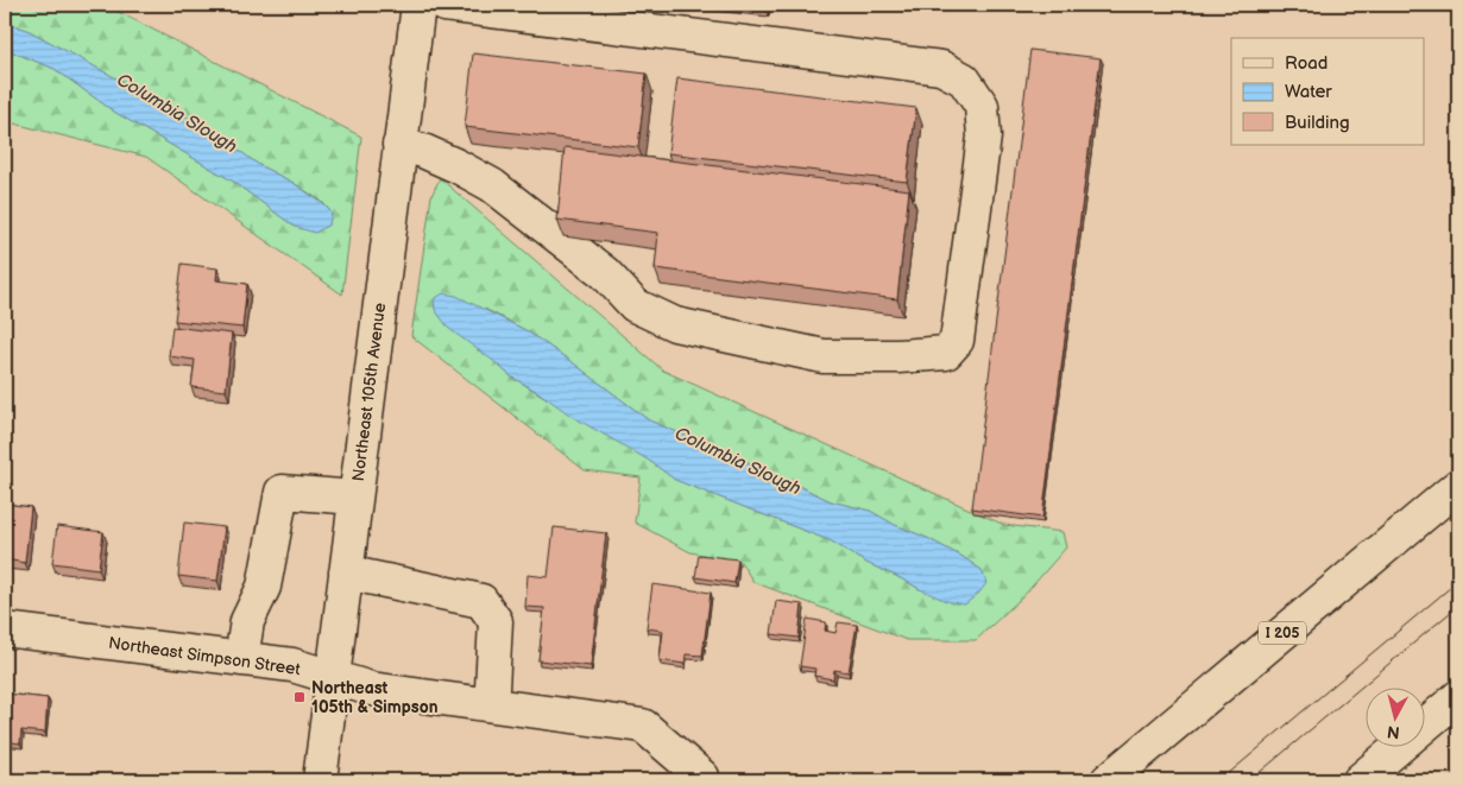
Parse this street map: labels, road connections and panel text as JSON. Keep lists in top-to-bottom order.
{
  "streets": {
    "main road": ["Northeast 105th Avenue", "I 205", "Northeast Simpson Street"]
  },
  "crossings": [
    ["Northeast 105th Avenue", "Northeast Simpson Street"]
  ],
  "water": ["Columbia Slough"],
  "places": {
    "transit": ["Northeast 105th & Simpson"]
  },
  "legend": ["Road", "Water", "Building"],
  "north": "bottom"
}
